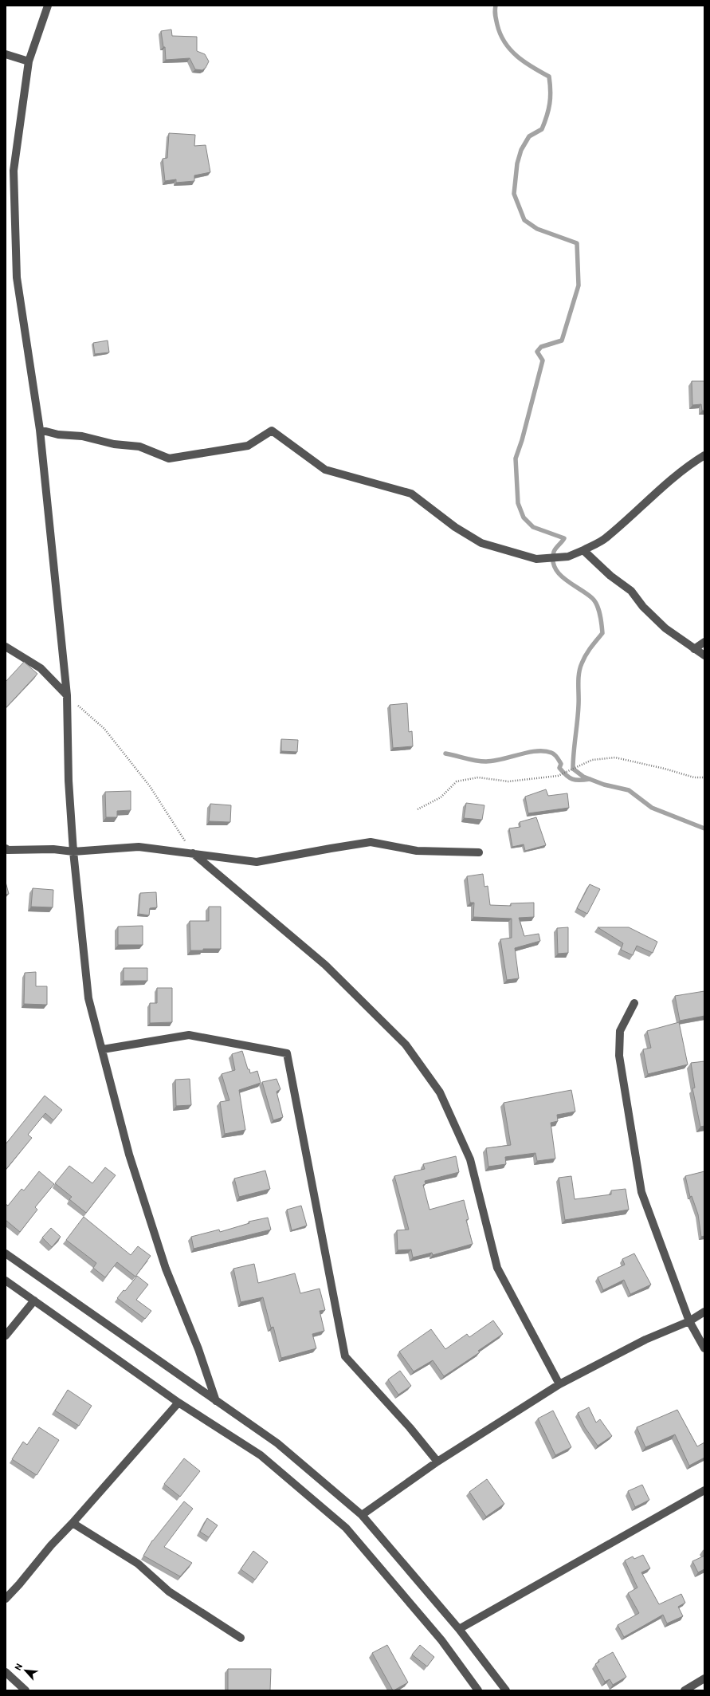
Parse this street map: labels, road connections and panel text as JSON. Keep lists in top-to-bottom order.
{
  "north": "top left"
}
